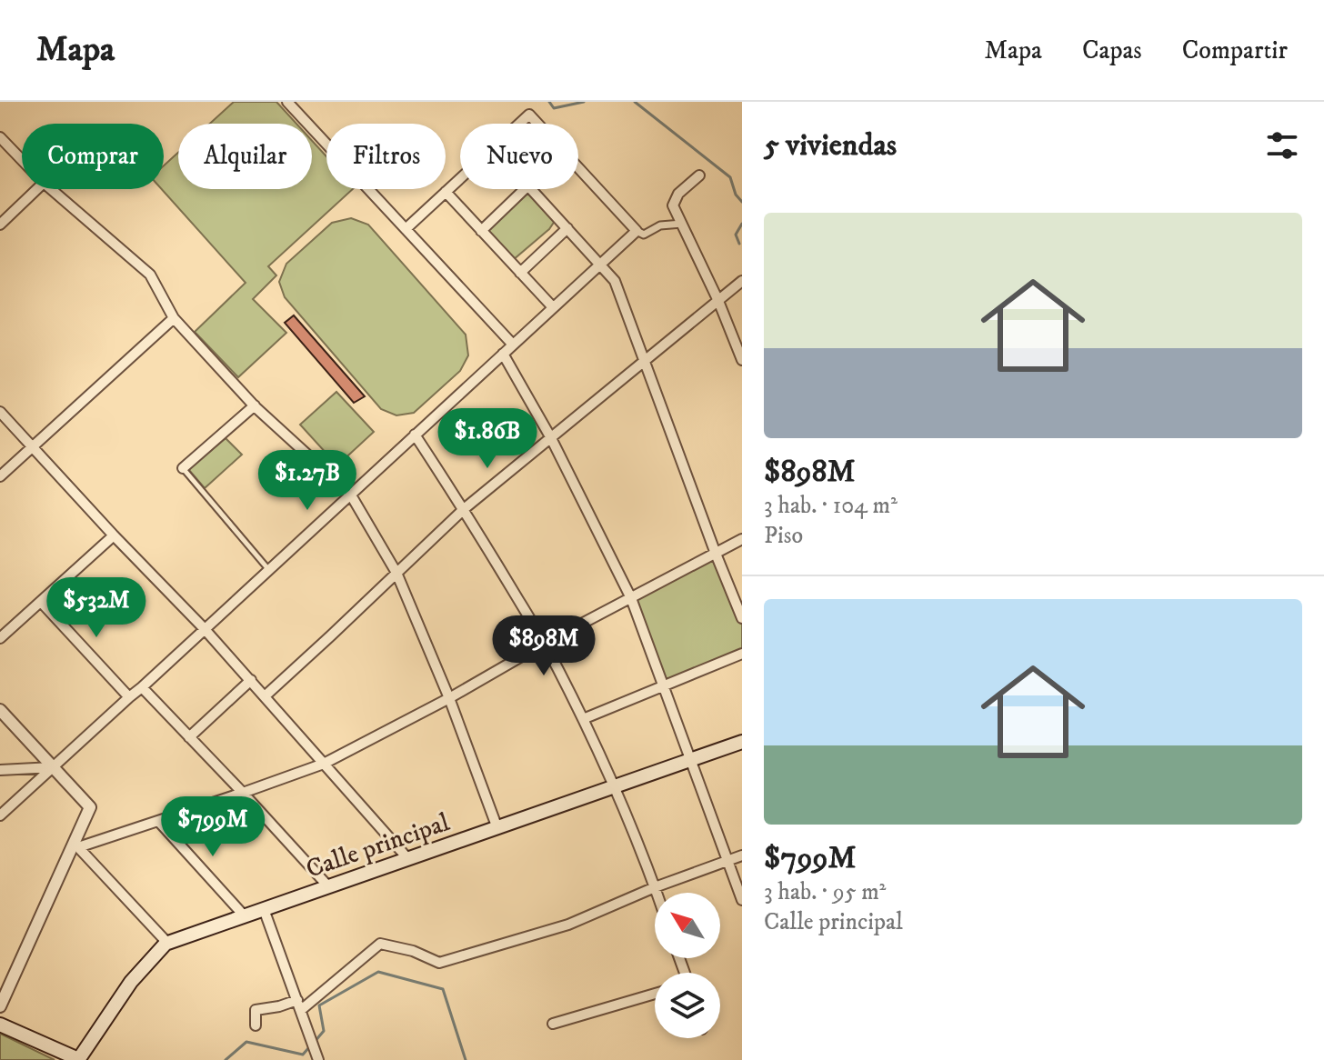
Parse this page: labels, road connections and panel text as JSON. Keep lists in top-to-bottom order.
{
  "streets": {
    "main road": ["Calle principal"]
  },
  "north": "top left",
  "page": {
    "header": "Mapa",
    "nav": ["Mapa", "Capas", "Compartir"],
    "heading": "5 viviendas",
    "chip": [
      "Comprar",
      "Alquilar",
      "Filtros",
      "Nuevo"
    ],
    "list": [
      {
        "name": "$898M",
        "note": "3 hab. · 104 m² · Piso"
      },
      {
        "name": "$799M",
        "note": "3 hab. · 95 m² · Calle principal"
      }
    ],
    "price": [
      "$1.86B",
      "$1.27B",
      "$532M",
      "$898M",
      "$799M"
    ]
  }
}
